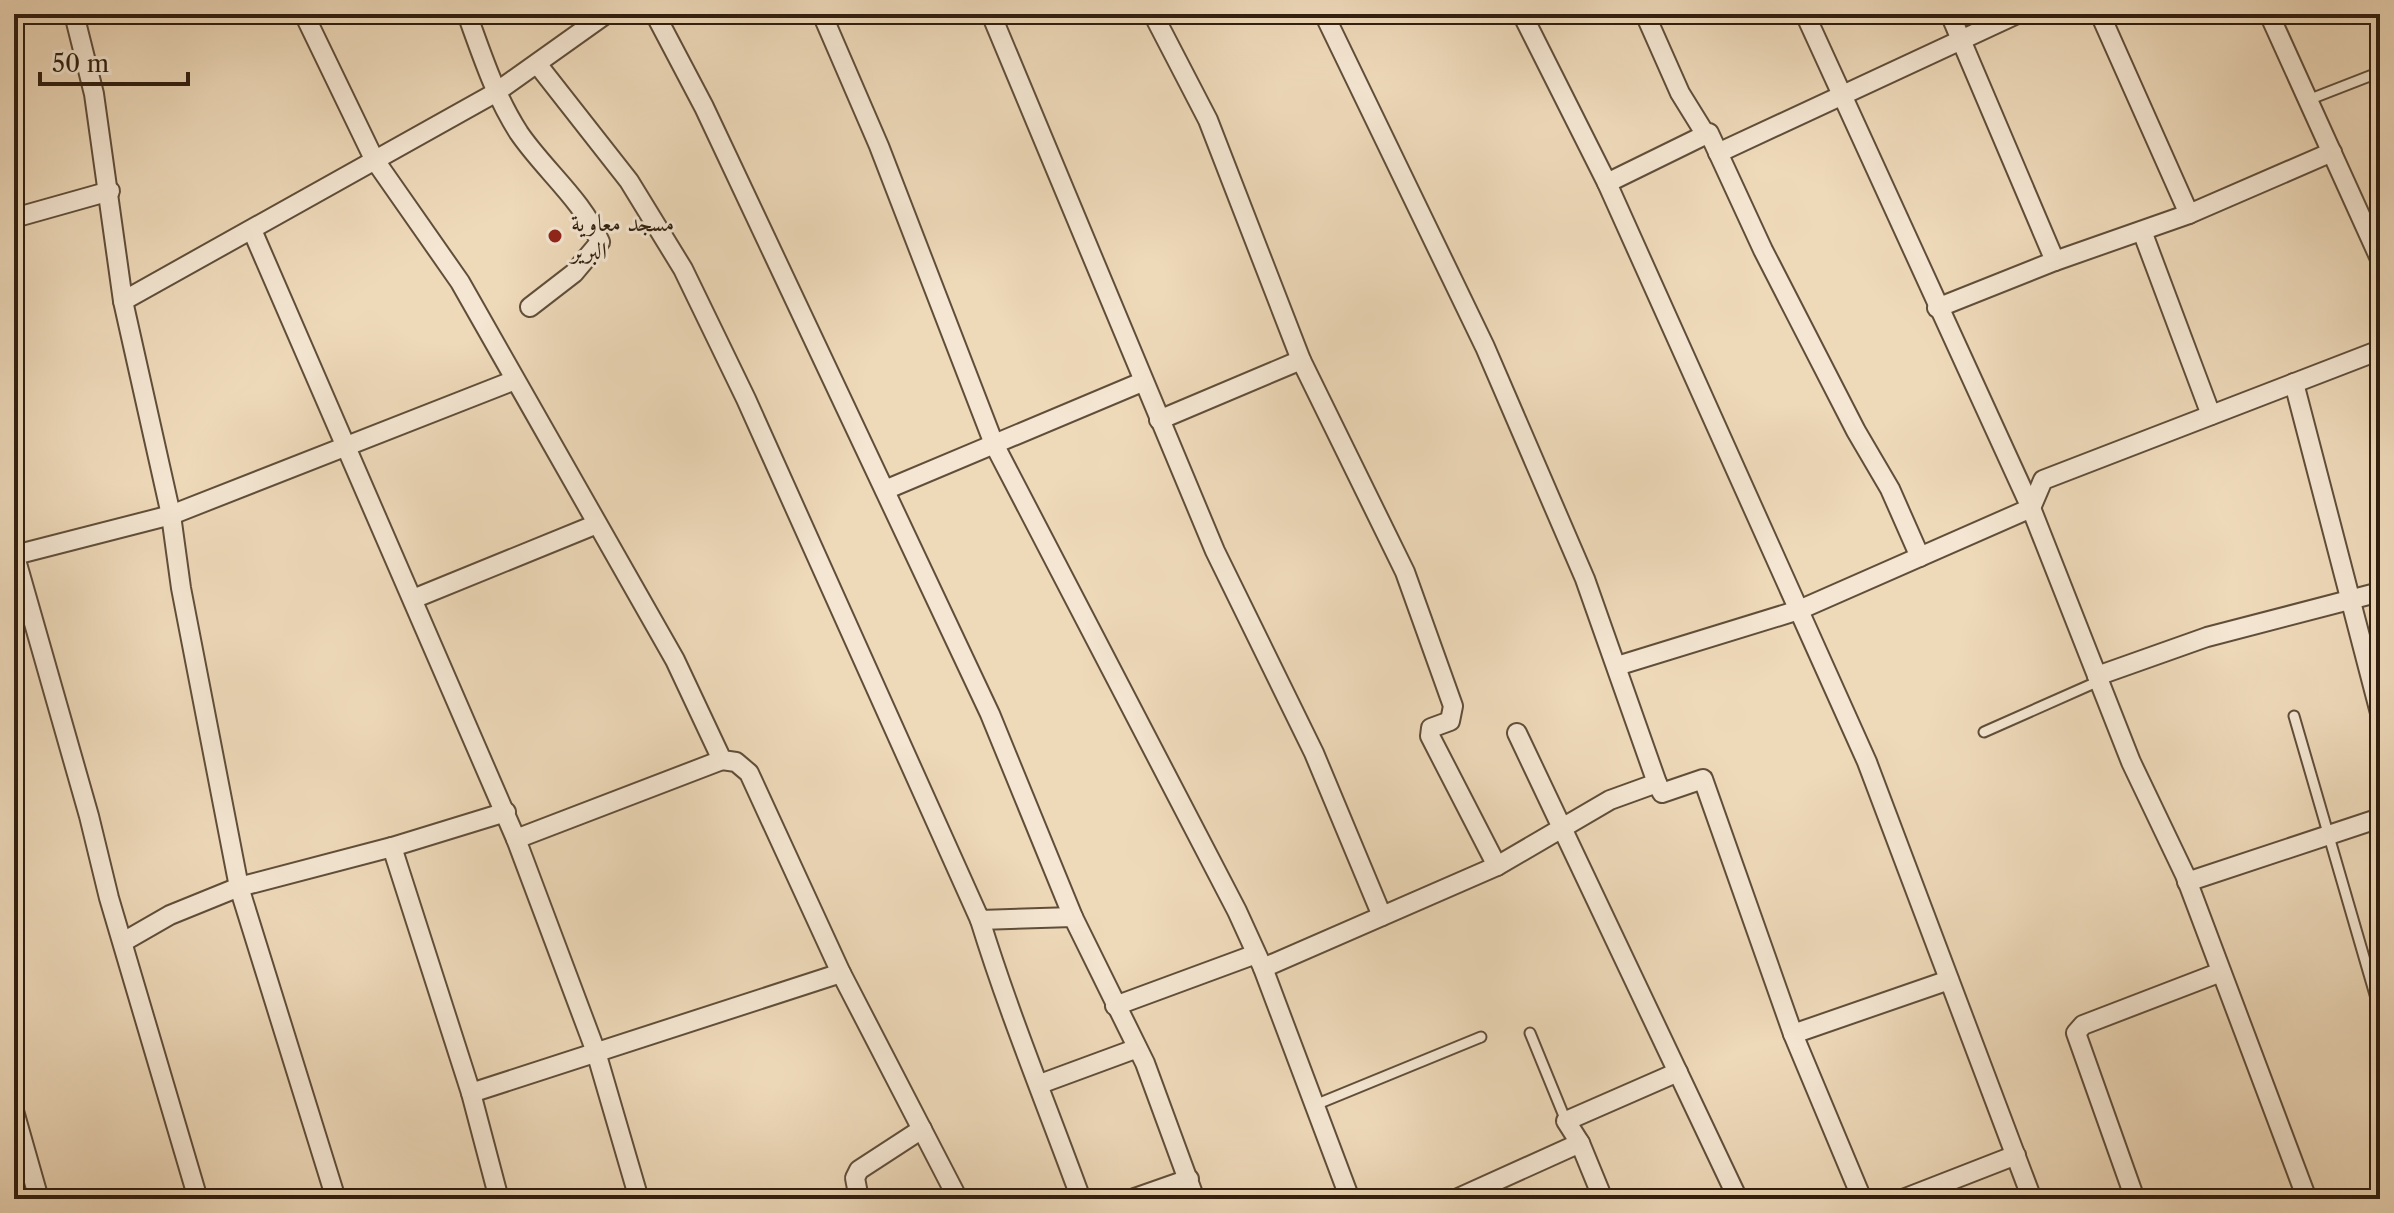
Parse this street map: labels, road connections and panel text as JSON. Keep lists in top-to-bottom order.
{
  "places": ["مسجد معاوية البرير"],
  "scale_bar": "50 m"
}
